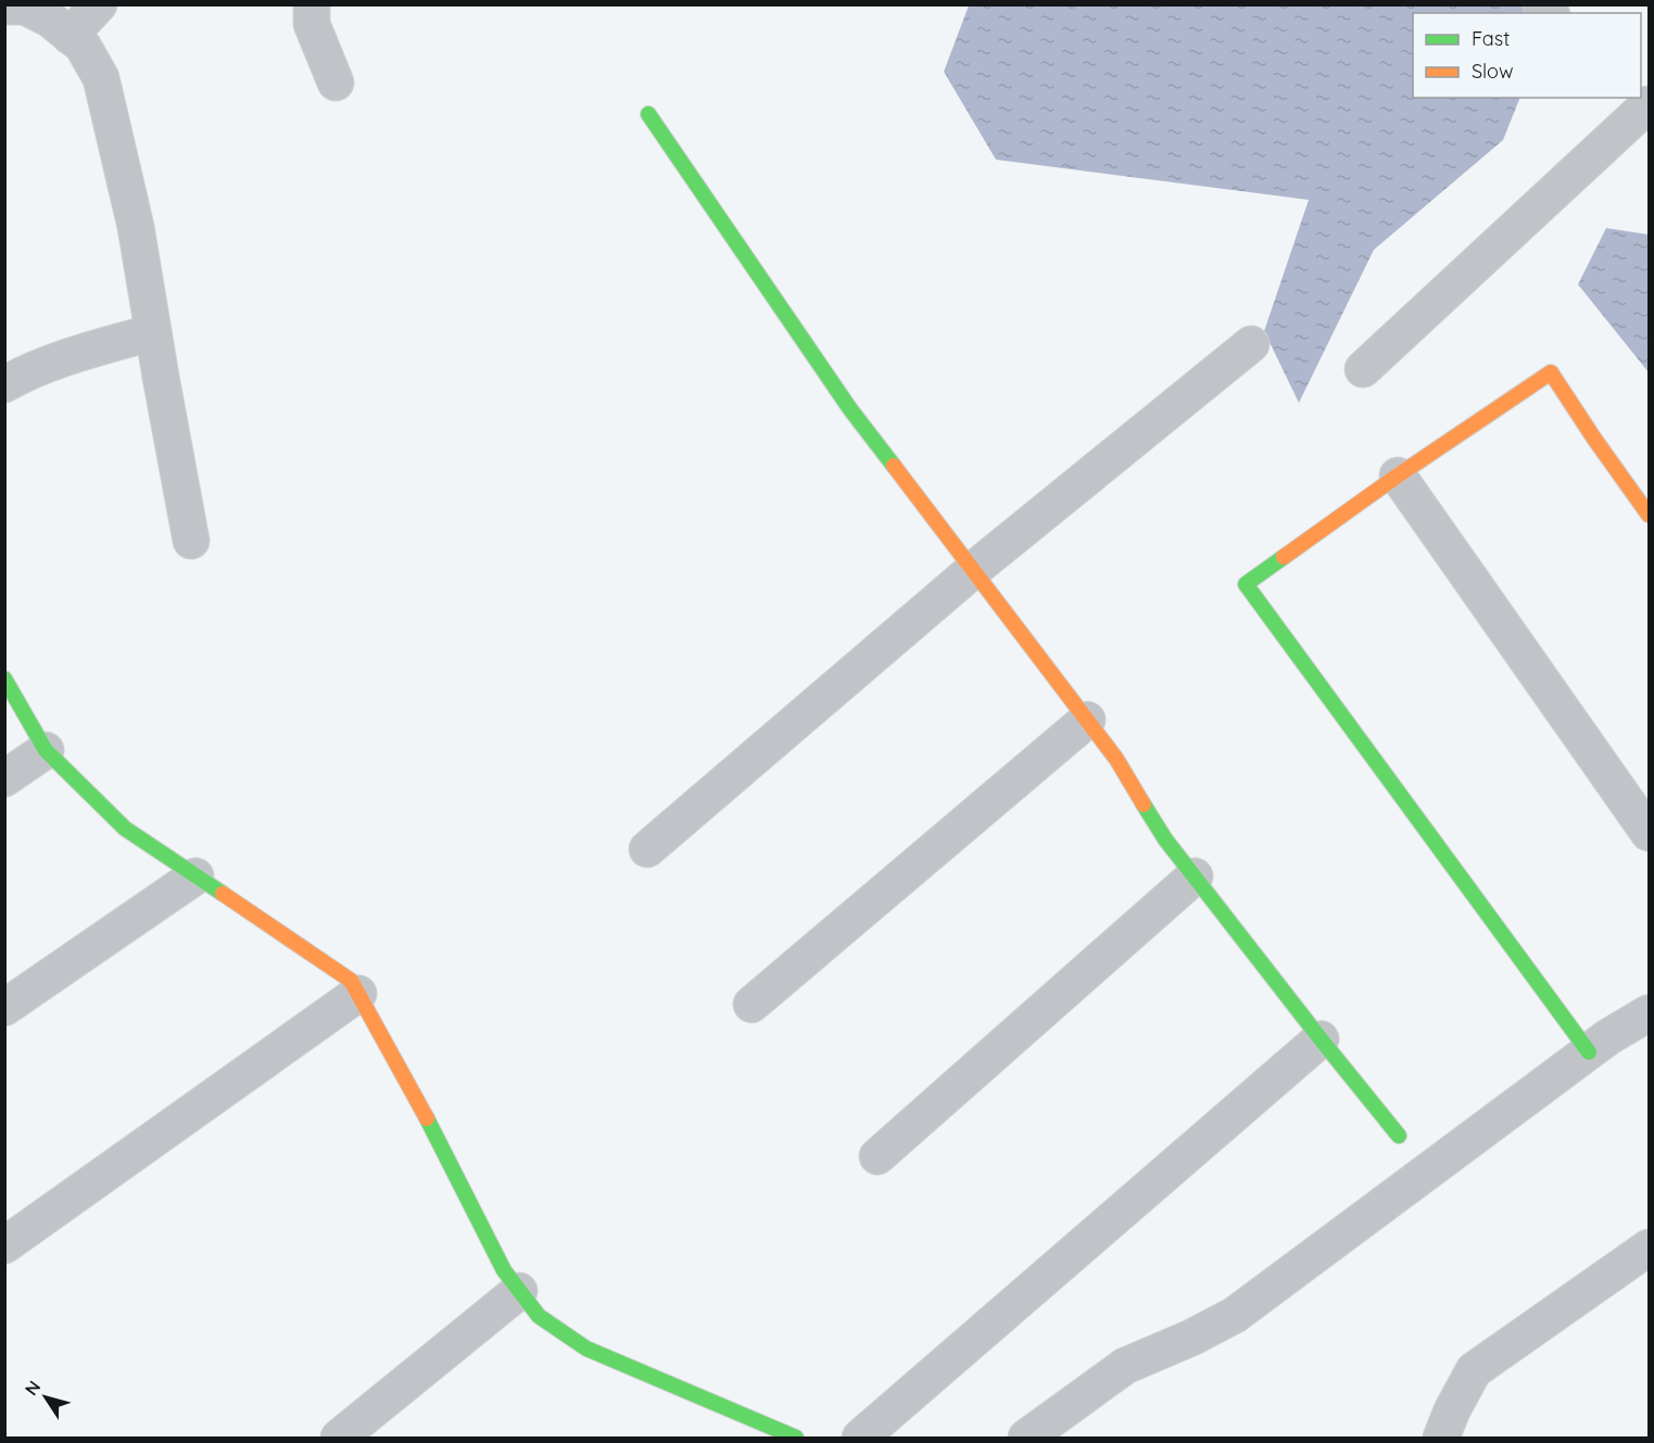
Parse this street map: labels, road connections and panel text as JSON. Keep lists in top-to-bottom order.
{
  "legend": ["Fast", "Slow"],
  "north": "top left"
}
